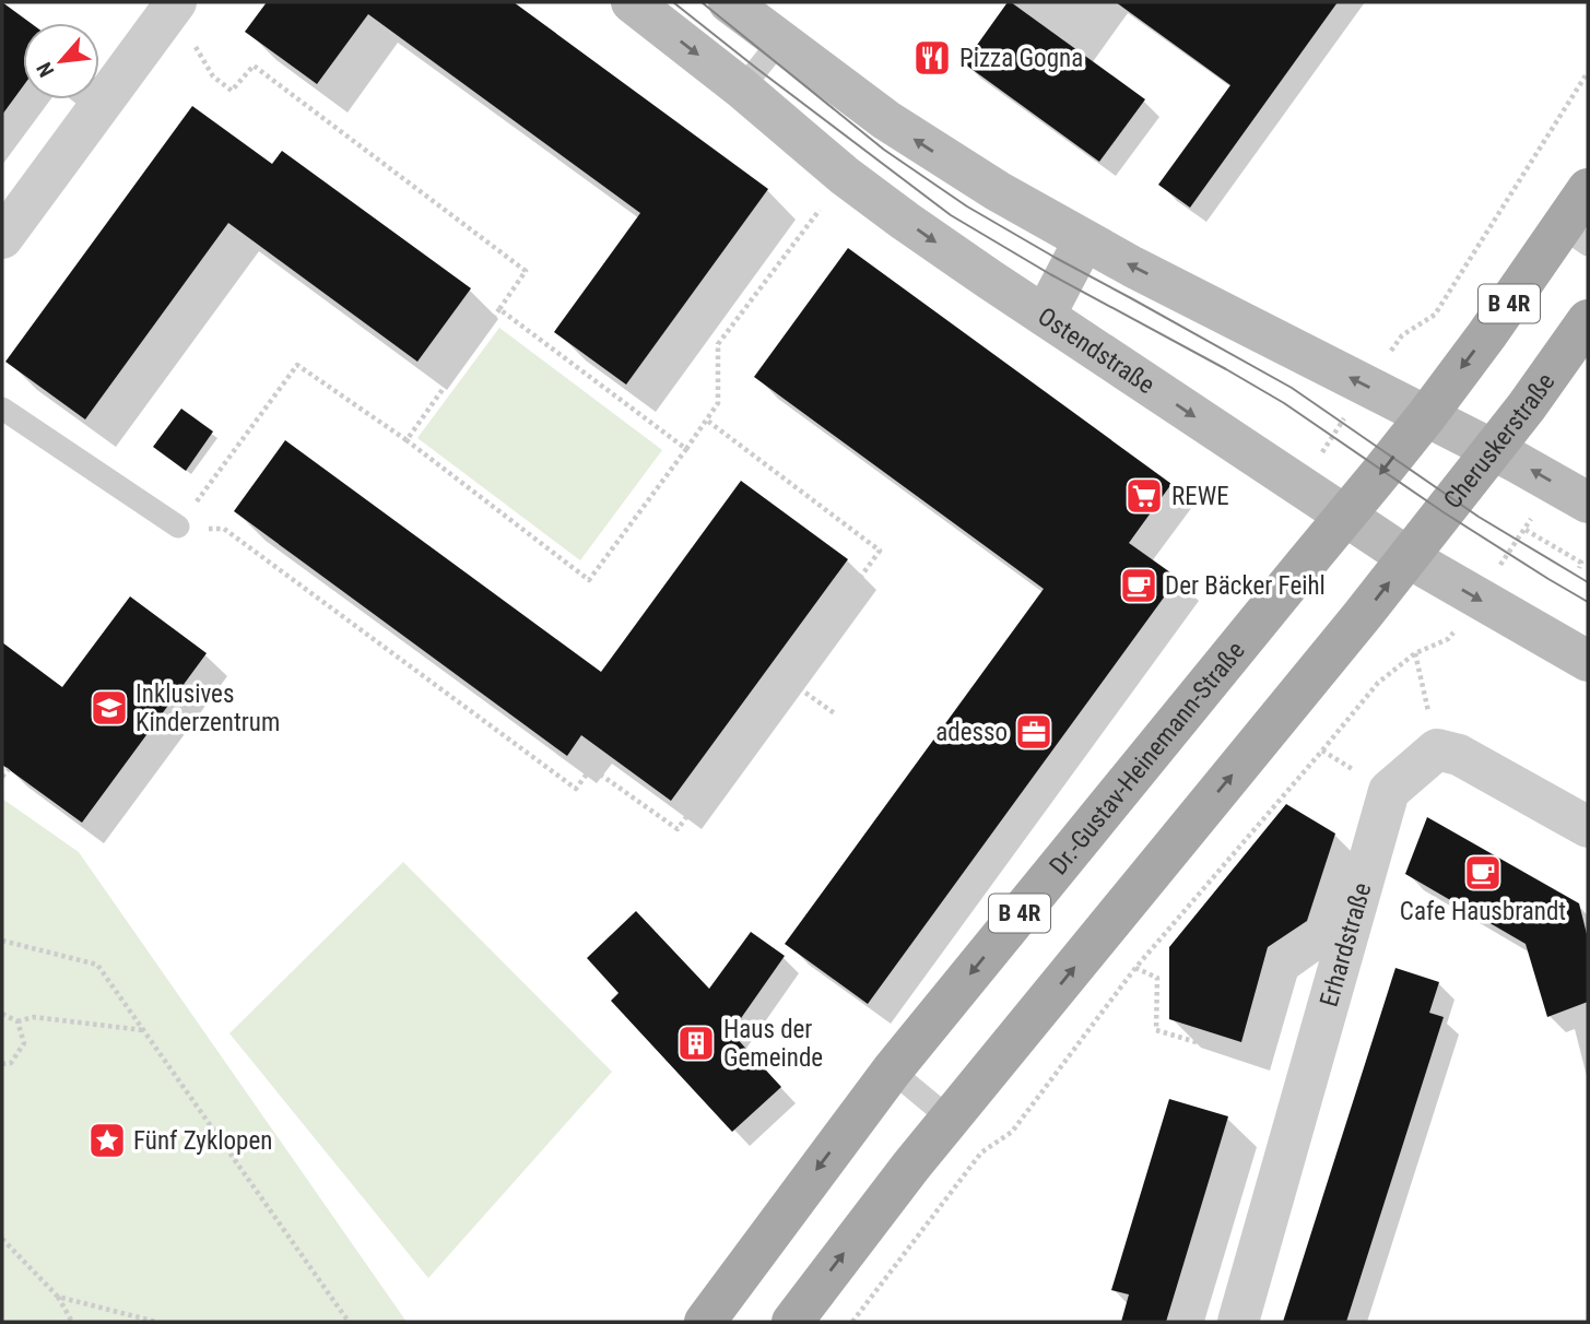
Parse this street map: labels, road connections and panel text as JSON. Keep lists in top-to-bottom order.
{
  "streets": {
    "main road": [
      "B 4R",
      "Ostendstraße",
      "Cheruskerstraße",
      "Dr.-Gustav-Heinemann-Straße"
    ],
    "street": ["Erhardstraße"]
  },
  "crossings": [
    ["B 4R", "Dr.-Gustav-Heinemann-Straße"],
    ["Ostendstraße", "Cheruskerstraße"],
    ["Ostendstraße", "Dr.-Gustav-Heinemann-Straße"]
  ],
  "places": {
    "restaurant": ["Pizza Gogna"],
    "supermarket": ["REWE"],
    "cafe": ["Der Bäcker Feihl", "Cafe Hausbrandt"],
    "school or university": ["Inklusives Kinderzentrum"],
    "office": ["adesso"],
    "building": ["Haus der Gemeinde"],
    "place": ["Fünf Zyklopen"]
  },
  "north": "bottom left"
}
